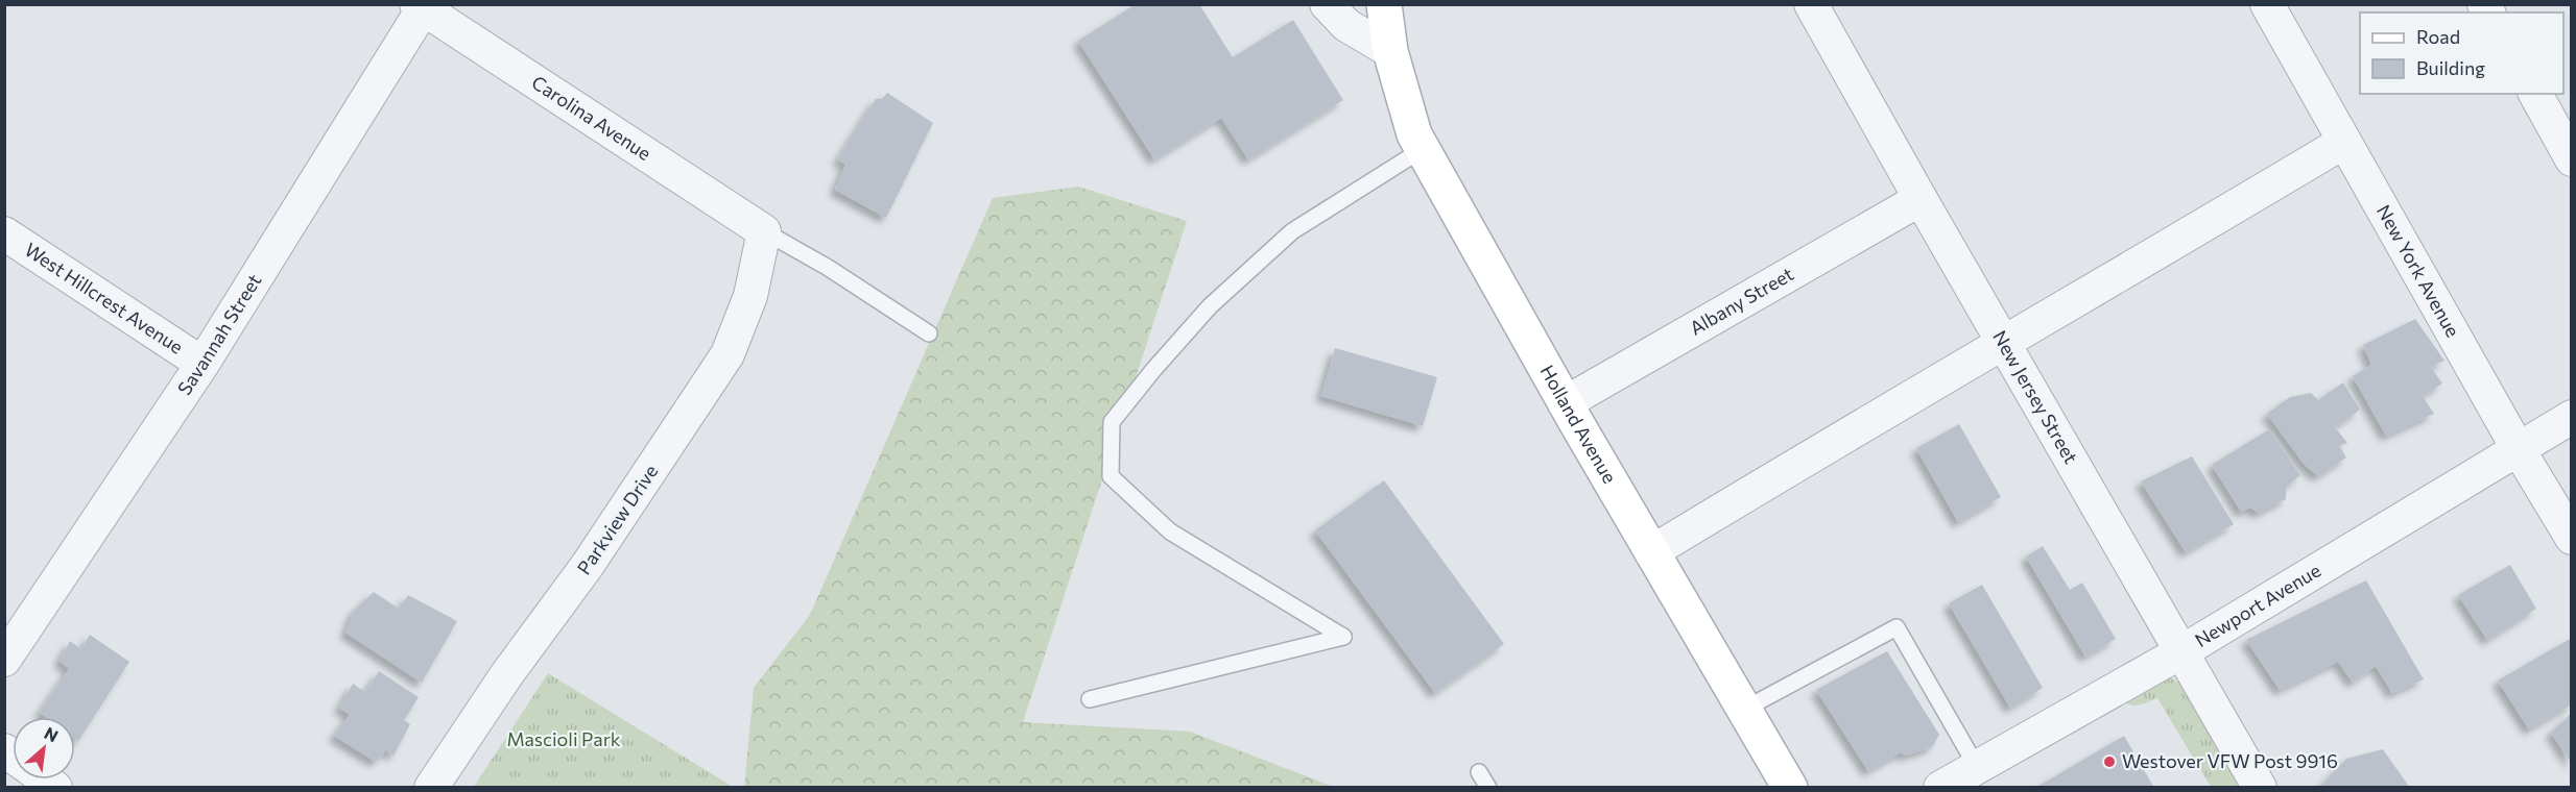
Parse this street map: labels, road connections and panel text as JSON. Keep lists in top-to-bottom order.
{
  "streets": {
    "main road": ["Holland Avenue"],
    "street": [
      "Carolina Avenue",
      "New York Avenue",
      "West Hillcrest Avenue",
      "Albany Street",
      "Savannah Street",
      "New Jersey Street",
      "Parkview Drive",
      "Newport Avenue"
    ]
  },
  "crossings": [
    ["Carolina Avenue", "Savannah Street"],
    ["Carolina Avenue", "Parkview Drive"],
    ["New York Avenue", "Newport Avenue"],
    ["West Hillcrest Avenue", "Savannah Street"],
    ["Albany Street", "New Jersey Street"],
    ["Albany Street", "Holland Avenue"],
    ["New Jersey Street", "Newport Avenue"]
  ],
  "parks": ["Mascioli Park"],
  "places": ["Westover VFW Post 9916"],
  "legend": ["Road", "Building"],
  "north": "top right"
}
